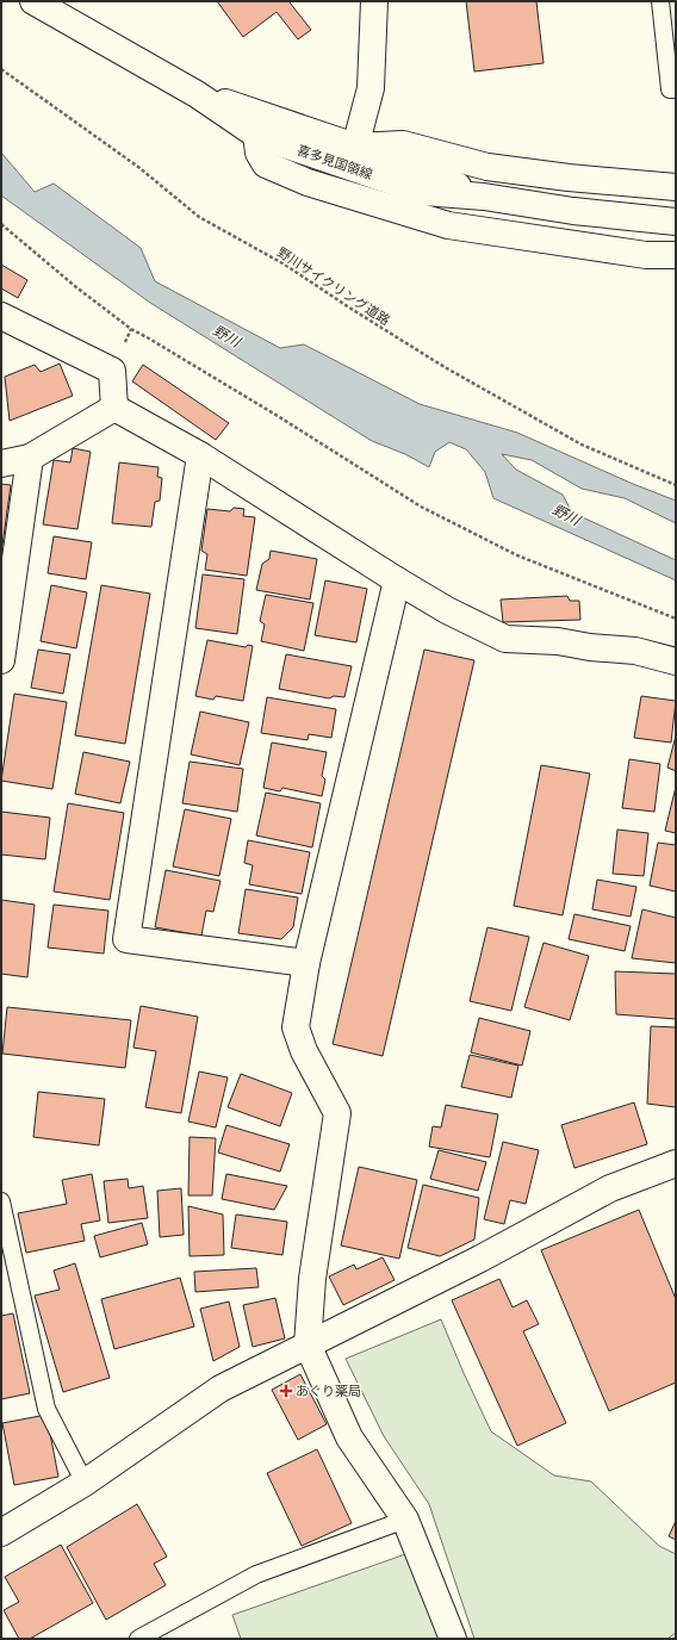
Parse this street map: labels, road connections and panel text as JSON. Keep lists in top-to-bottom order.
{
  "streets": {
    "street": ["喜多見国領線"],
    "path": ["野川サイクリング道路"]
  },
  "water": ["野川"],
  "places": {
    "health": ["あぐり薬局"]
  }
}
